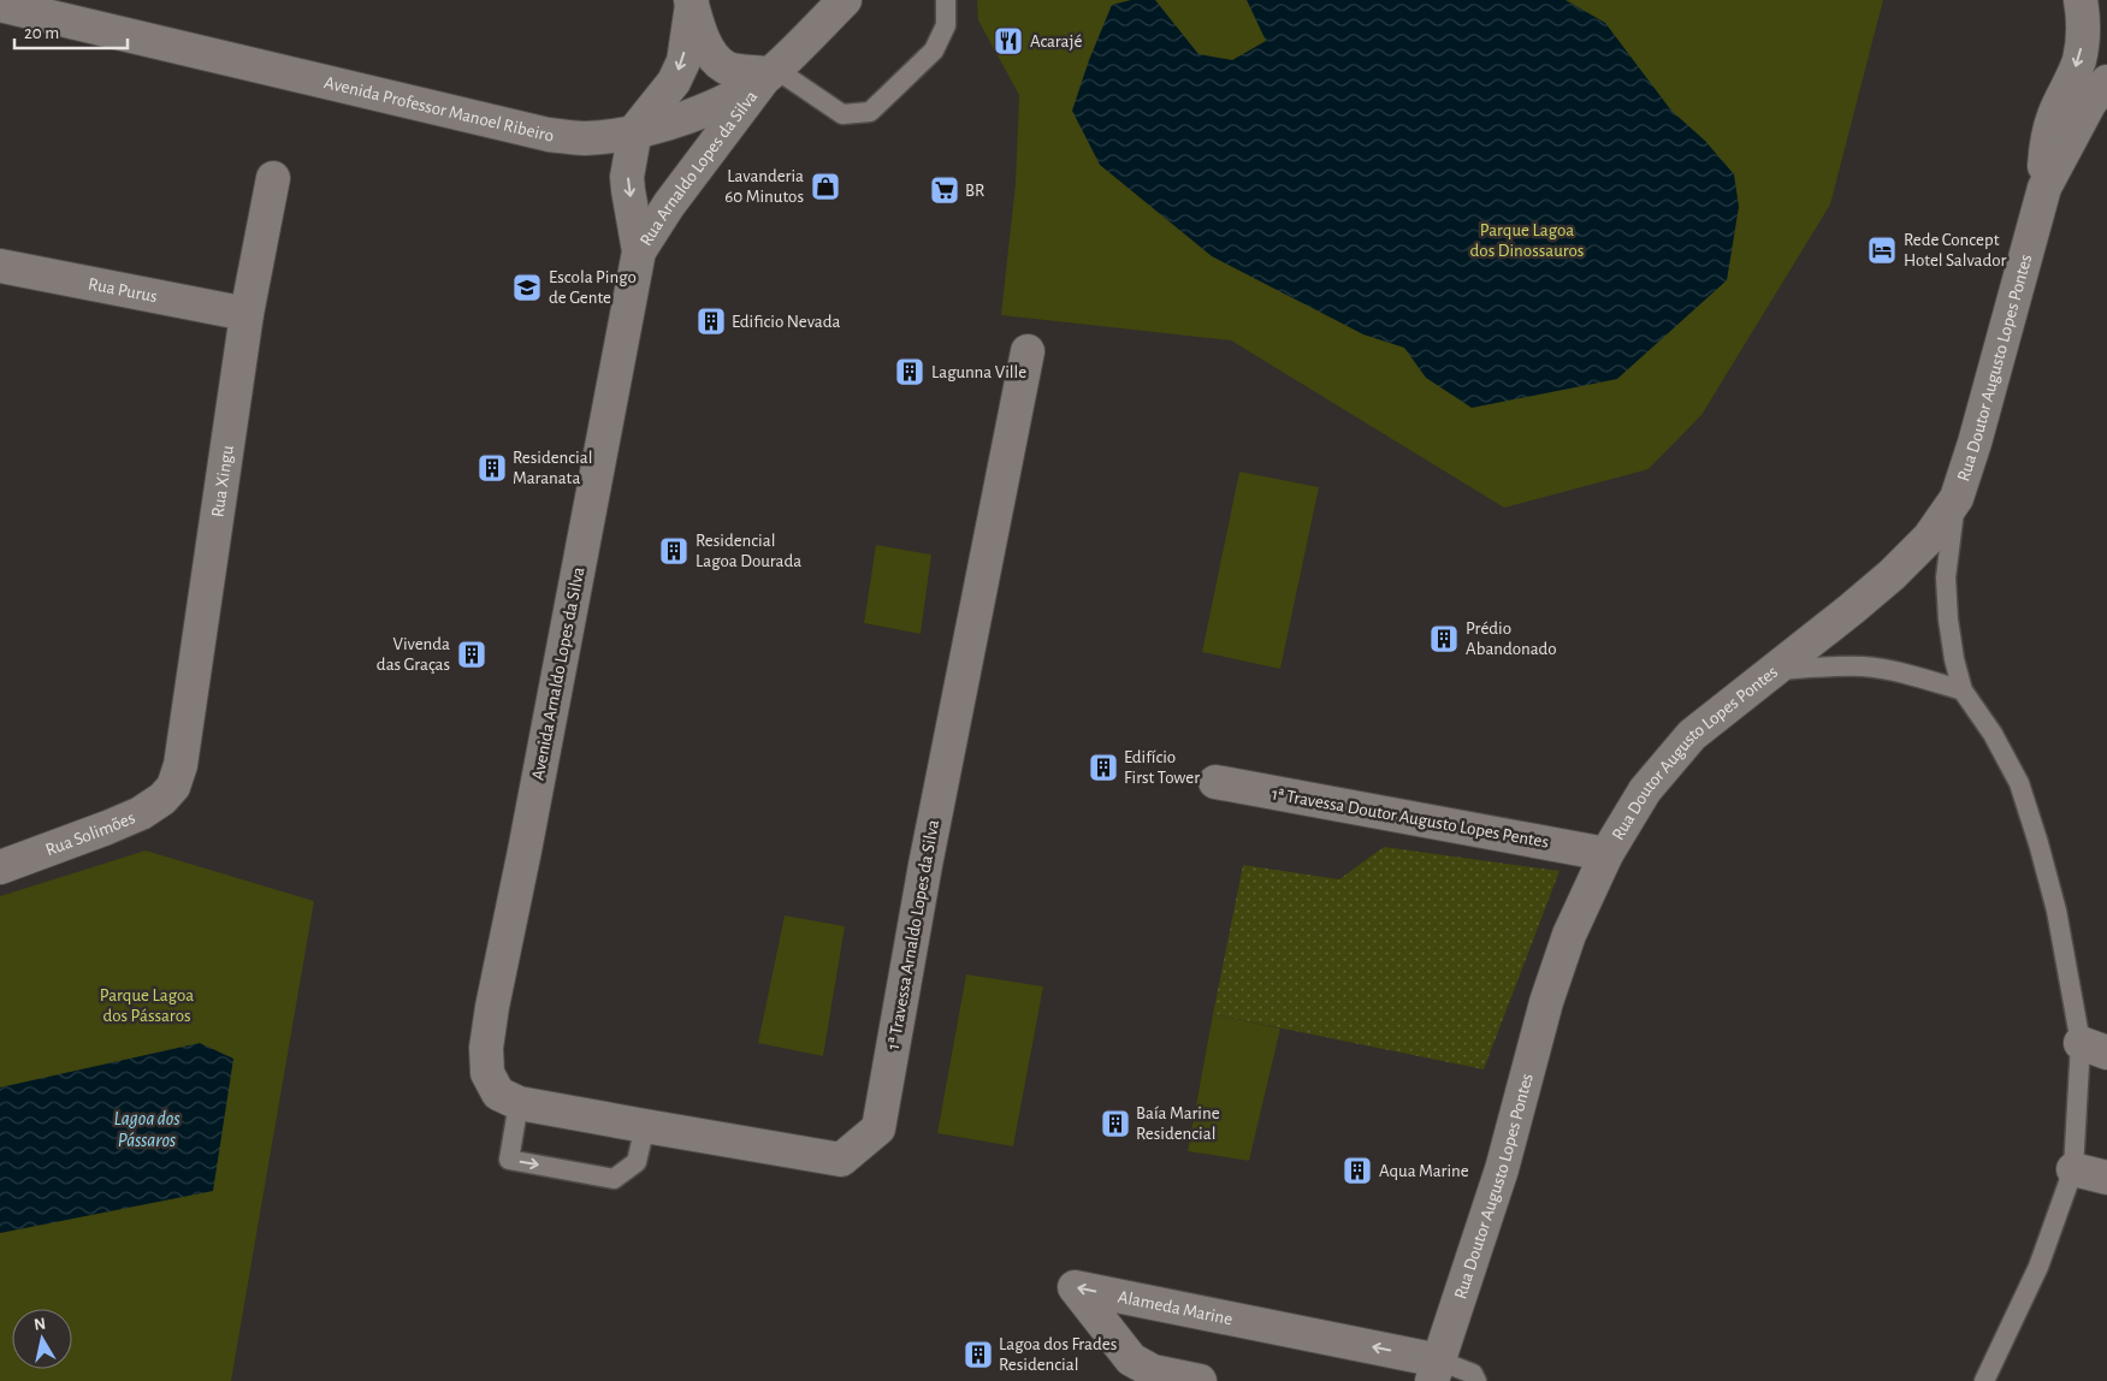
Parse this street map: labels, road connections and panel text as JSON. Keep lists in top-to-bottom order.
{
  "streets": {
    "street": [
      "Avenida Professor Manoel Ribeiro",
      "Rua Arnaldo Lopes da Silva",
      "Rua Purus",
      "Rua Doutor Augusto Lopes Pontes",
      "Rua Xingu",
      "Avenida Arnaldo Lopes da Silva",
      "1ª Travessa Doutor Augusto Lopes Pentes",
      "Rua Solimões",
      "1ª Travessa Arnaldo Lopes da Silva",
      "Alameda Marine"
    ]
  },
  "crossings": [
    ["Avenida Professor Manoel Ribeiro", "Rua Arnaldo Lopes da Silva"],
    ["Rua Arnaldo Lopes da Silva", "Avenida Arnaldo Lopes da Silva"],
    ["Rua Purus", "Rua Xingu"],
    ["Rua Doutor Augusto Lopes Pontes", "1ª Travessa Doutor Augusto Lopes Pentes"],
    ["Rua Doutor Augusto Lopes Pontes", "Alameda Marine"],
    ["Rua Xingu", "Rua Solimões"],
    ["Avenida Arnaldo Lopes da Silva", "1ª Travessa Arnaldo Lopes da Silva"]
  ],
  "one_way": ["Rua Arnaldo Lopes da Silva"],
  "water": ["Lagoa dos Pássaros"],
  "parks": ["Parque Lagoa dos Dinossauros", "Parque Lagoa dos Pássaros"],
  "places": {
    "restaurant": ["Acarajé"],
    "shop": ["Lavanderia 60 Minutos"],
    "supermarket": ["BR"],
    "hotel": ["Rede Concept Hotel Salvador"],
    "school or university": ["Escola Pingo de Gente"],
    "building": [
      "Edificio Nevada",
      "Lagunna Ville",
      "Residencial Maranata",
      "Residencial Lagoa Dourada",
      "Prédio Abandonado",
      "Vivenda das Graças",
      "Edifício First Tower",
      "Baía Marine Residencial",
      "Aqua Marine",
      "Lagoa dos Frades Residencial"
    ]
  },
  "scale_bar": "20 m",
  "north": "top"
}
